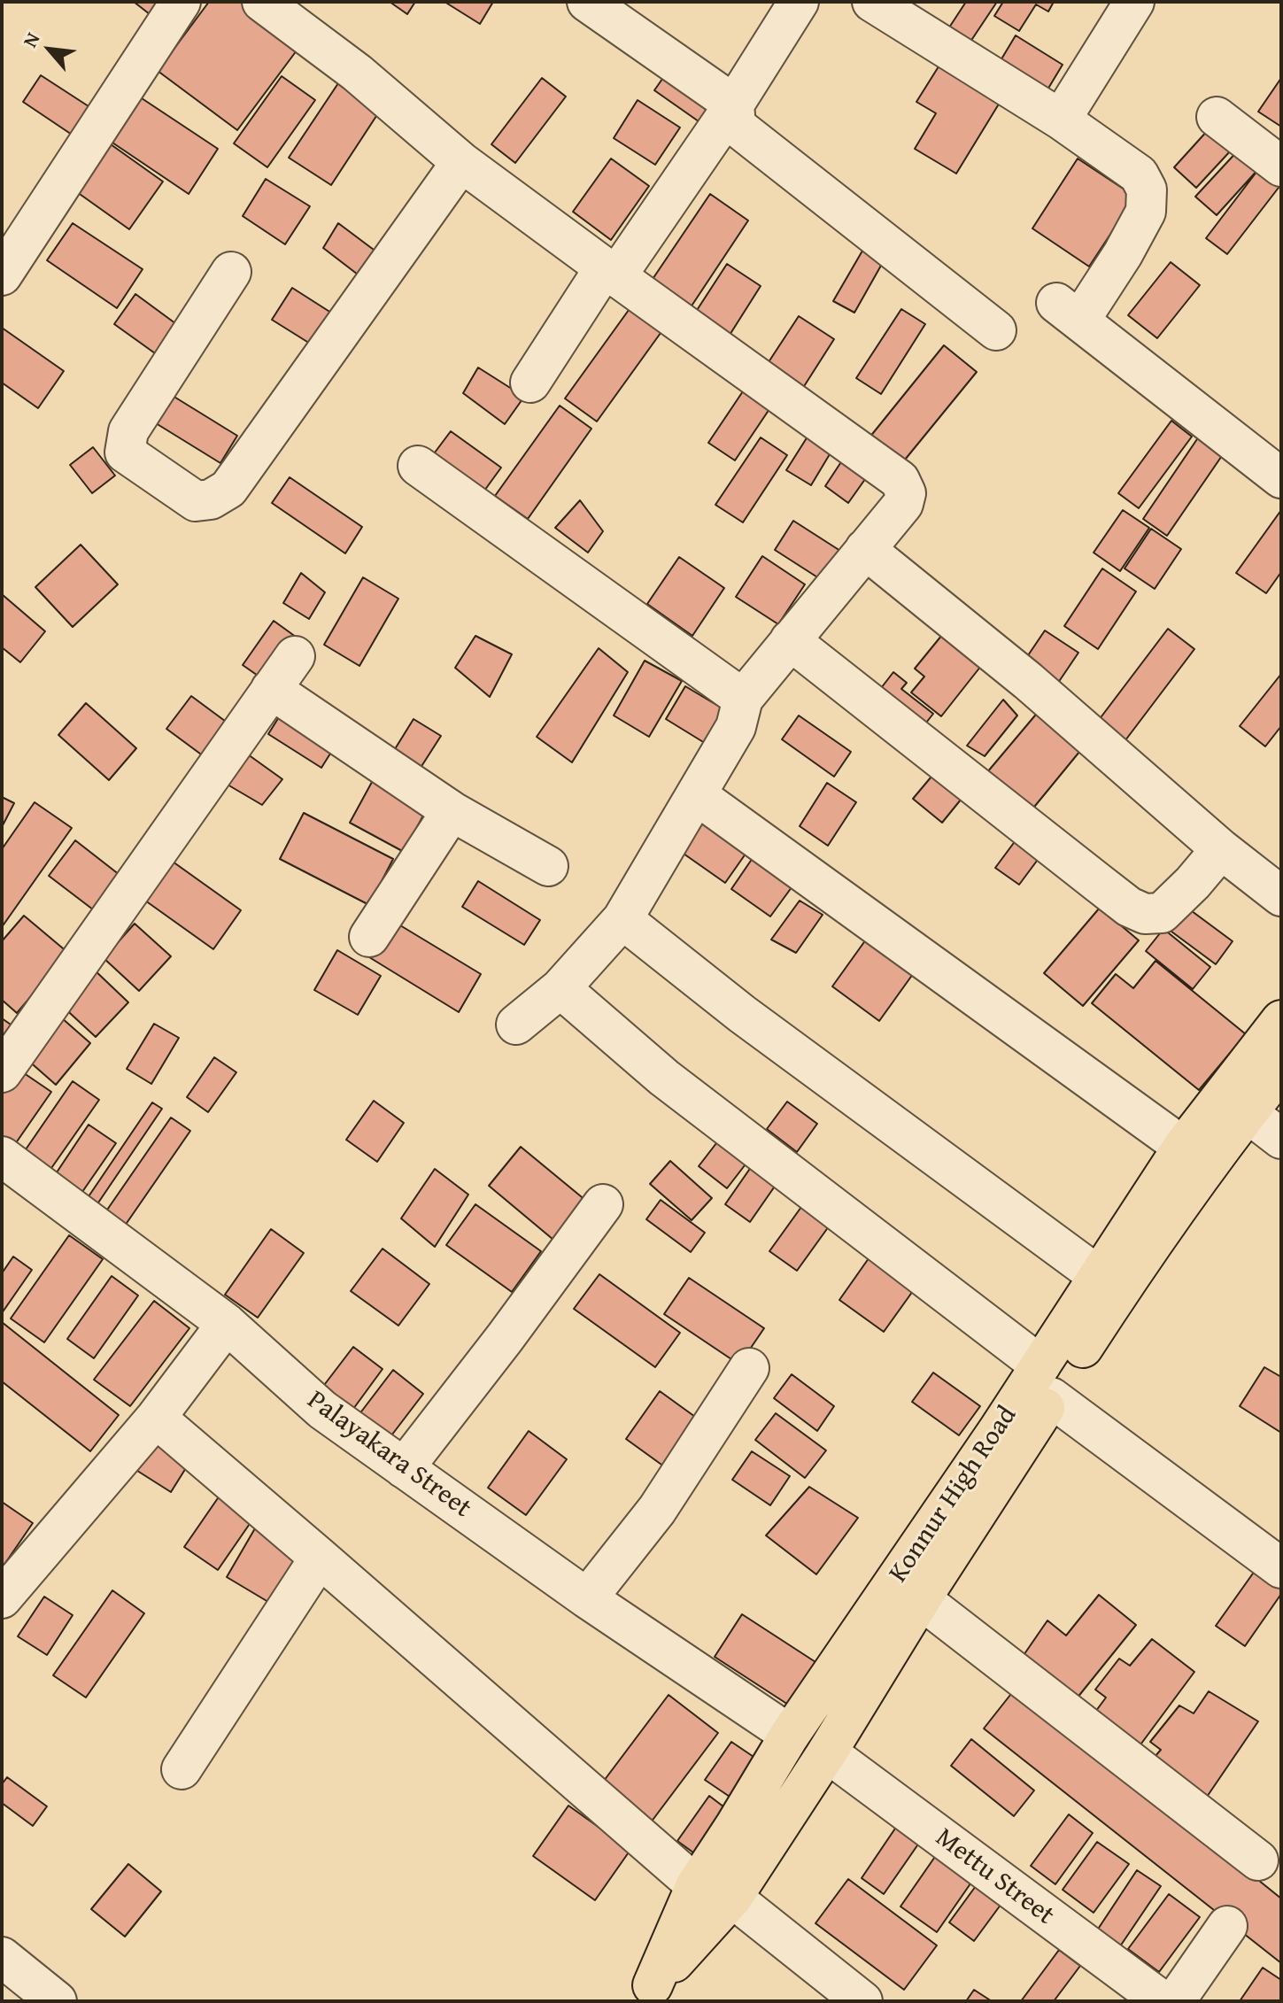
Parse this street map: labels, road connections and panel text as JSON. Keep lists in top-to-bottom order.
{
  "streets": {
    "main road": ["Konnur High Road"],
    "street": ["Palayakara Street", "Mettu Street"]
  },
  "crossings": [
    ["Palayakara Street", "Konnur High Road"],
    ["Konnur High Road", "Mettu Street"]
  ],
  "north": "top left"
}
